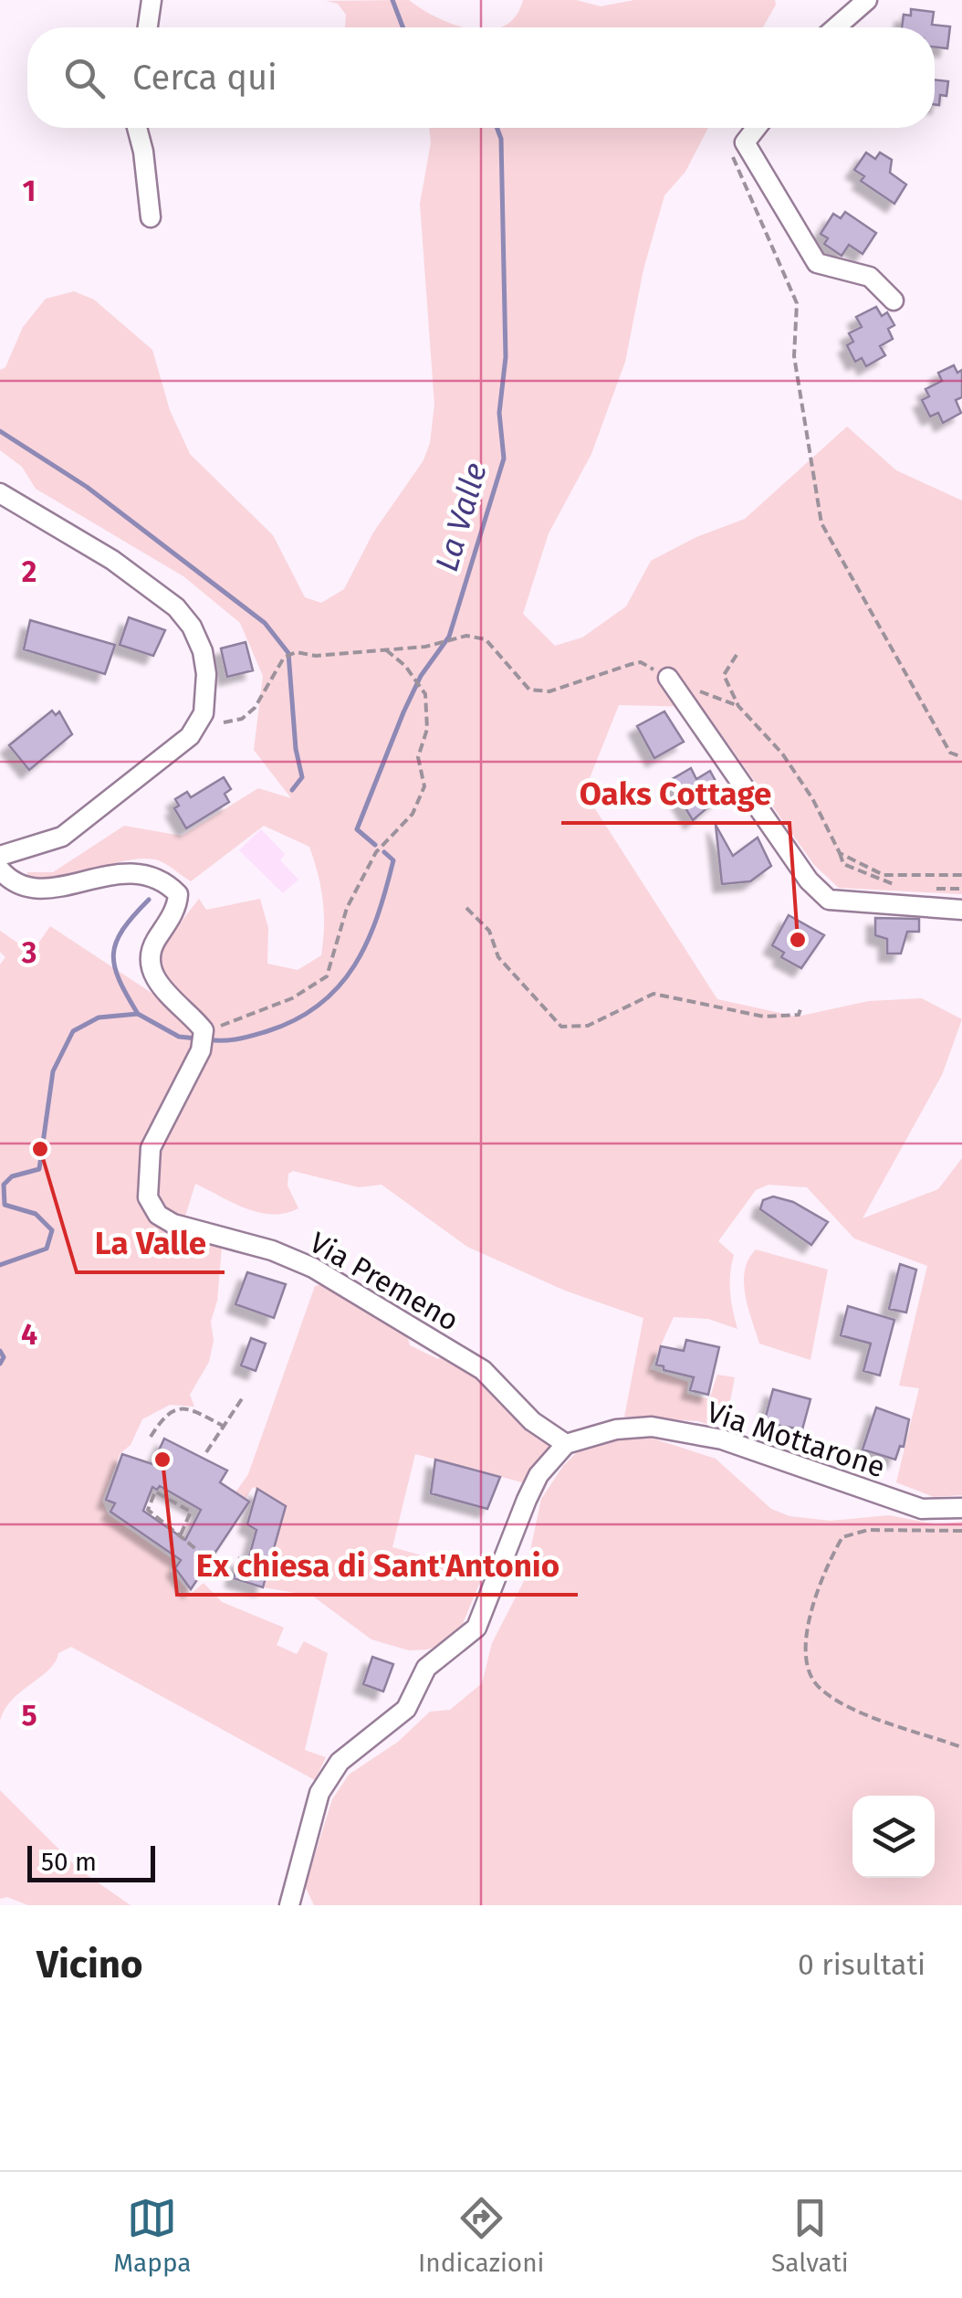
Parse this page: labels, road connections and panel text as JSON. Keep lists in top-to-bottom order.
{
  "streets": {
    "street": ["Via Premeno", "Via Mottarone"]
  },
  "crossings": [
    ["Via Premeno", "Via Mottarone"]
  ],
  "water": ["La Valle"],
  "places": ["Oaks Cottage", "La Valle", "Ex chiesa di Sant'Antonio"],
  "scale_bar": "50 m",
  "page": {
    "search": "Cerca qui",
    "scale": "50 m",
    "heading": ["Vicino", "0 risultati"],
    "nav": ["Mappa", "Indicazioni", "Salvati"]
  },
  "grid": {
    "rows": [
      "1",
      "2",
      "3",
      "4",
      "5"
    ]
  }
}
